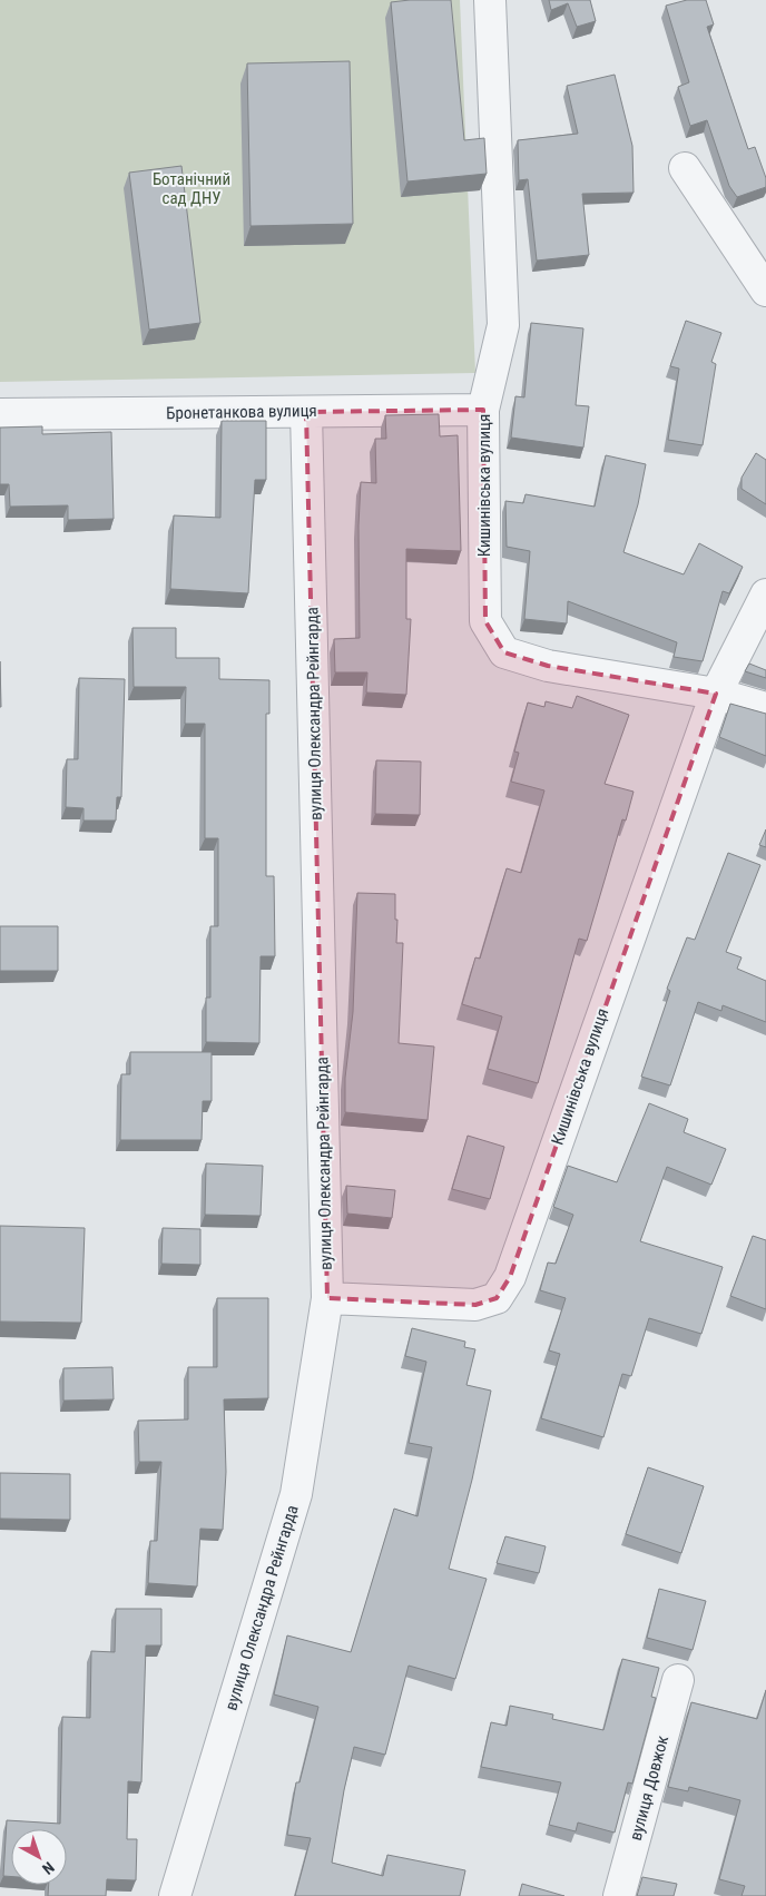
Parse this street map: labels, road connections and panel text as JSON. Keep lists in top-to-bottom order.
{
  "streets": {
    "street": [
      "Бронетанкова вулиця",
      "Кишинівська вулиця",
      "вулиця Олександра Рейнгарда",
      "вулиця Довжок"
    ]
  },
  "crossings": [
    ["Бронетанкова вулиця", "Кишинівська вулиця"],
    ["Бронетанкова вулиця", "вулиця Олександра Рейнгарда"],
    ["Кишинівська вулиця", "вулиця Олександра Рейнгарда"]
  ],
  "parks": ["Ботанічний сад ДНУ"],
  "north": "bottom right"
}
